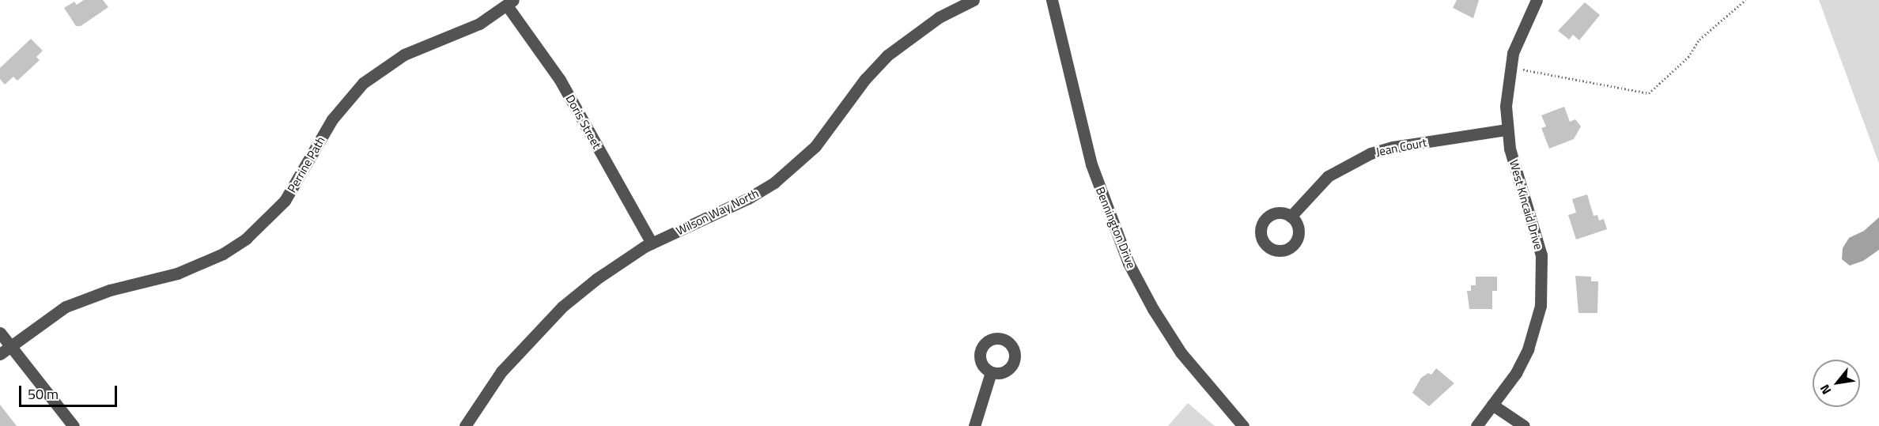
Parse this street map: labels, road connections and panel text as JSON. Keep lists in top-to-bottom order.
{
  "streets": {
    "street": [
      "Doris Street",
      "Jean Court",
      "Perrine Path",
      "West Kincaid Drive",
      "Wilson Way North",
      "Bennington Drive"
    ]
  },
  "crossings": [
    ["Doris Street", "Perrine Path"],
    ["Doris Street", "Wilson Way North"],
    ["Jean Court", "West Kincaid Drive"]
  ],
  "scale_bar": "50 m",
  "north": "bottom left"
}
